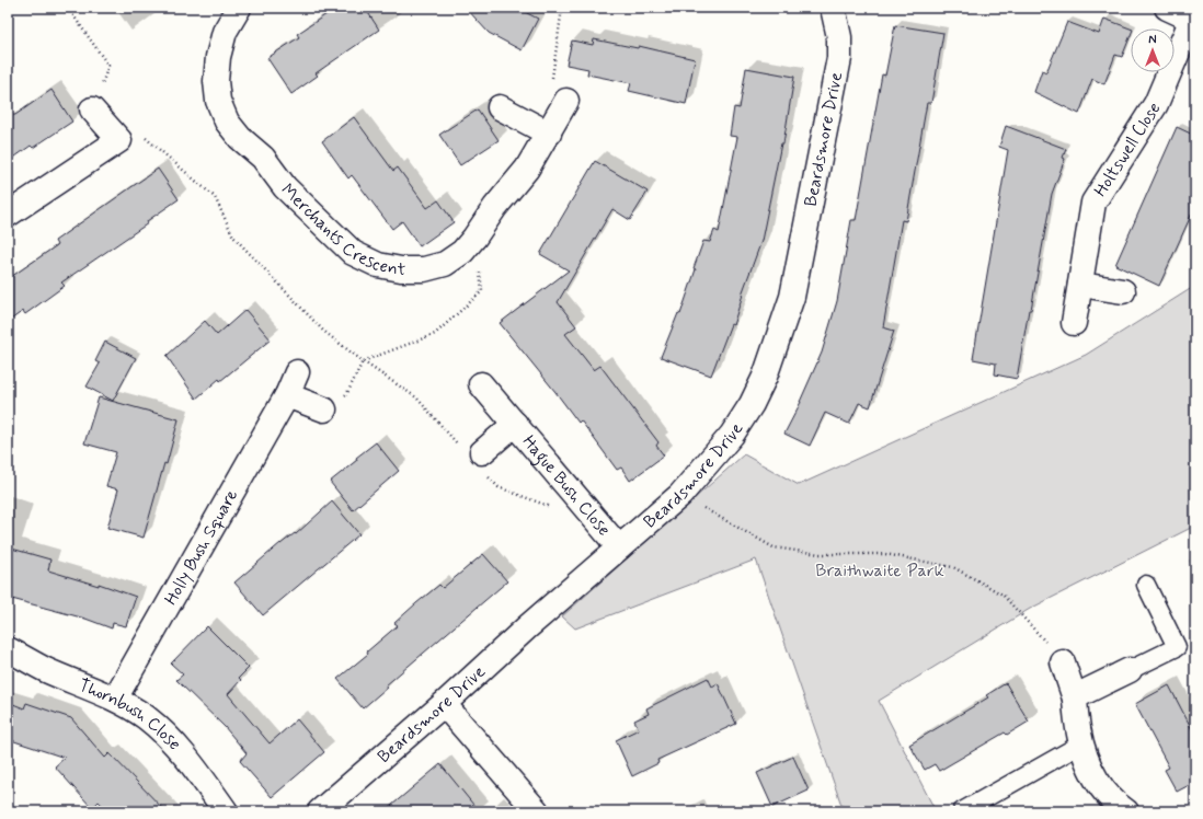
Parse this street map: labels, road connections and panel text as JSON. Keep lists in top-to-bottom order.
{
  "streets": {
    "street": [
      "Beardsmore Drive",
      "Holtswell Close",
      "Merchants Crescent",
      "Hague Bush Close",
      "Holly Bush Square",
      "Thornbush Close"
    ]
  },
  "crossings": [
    ["Beardsmore Drive", "Hague Bush Close"],
    ["Holly Bush Square", "Thornbush Close"]
  ],
  "parks": ["Braithwaite Park"],
  "north": "top"
}
